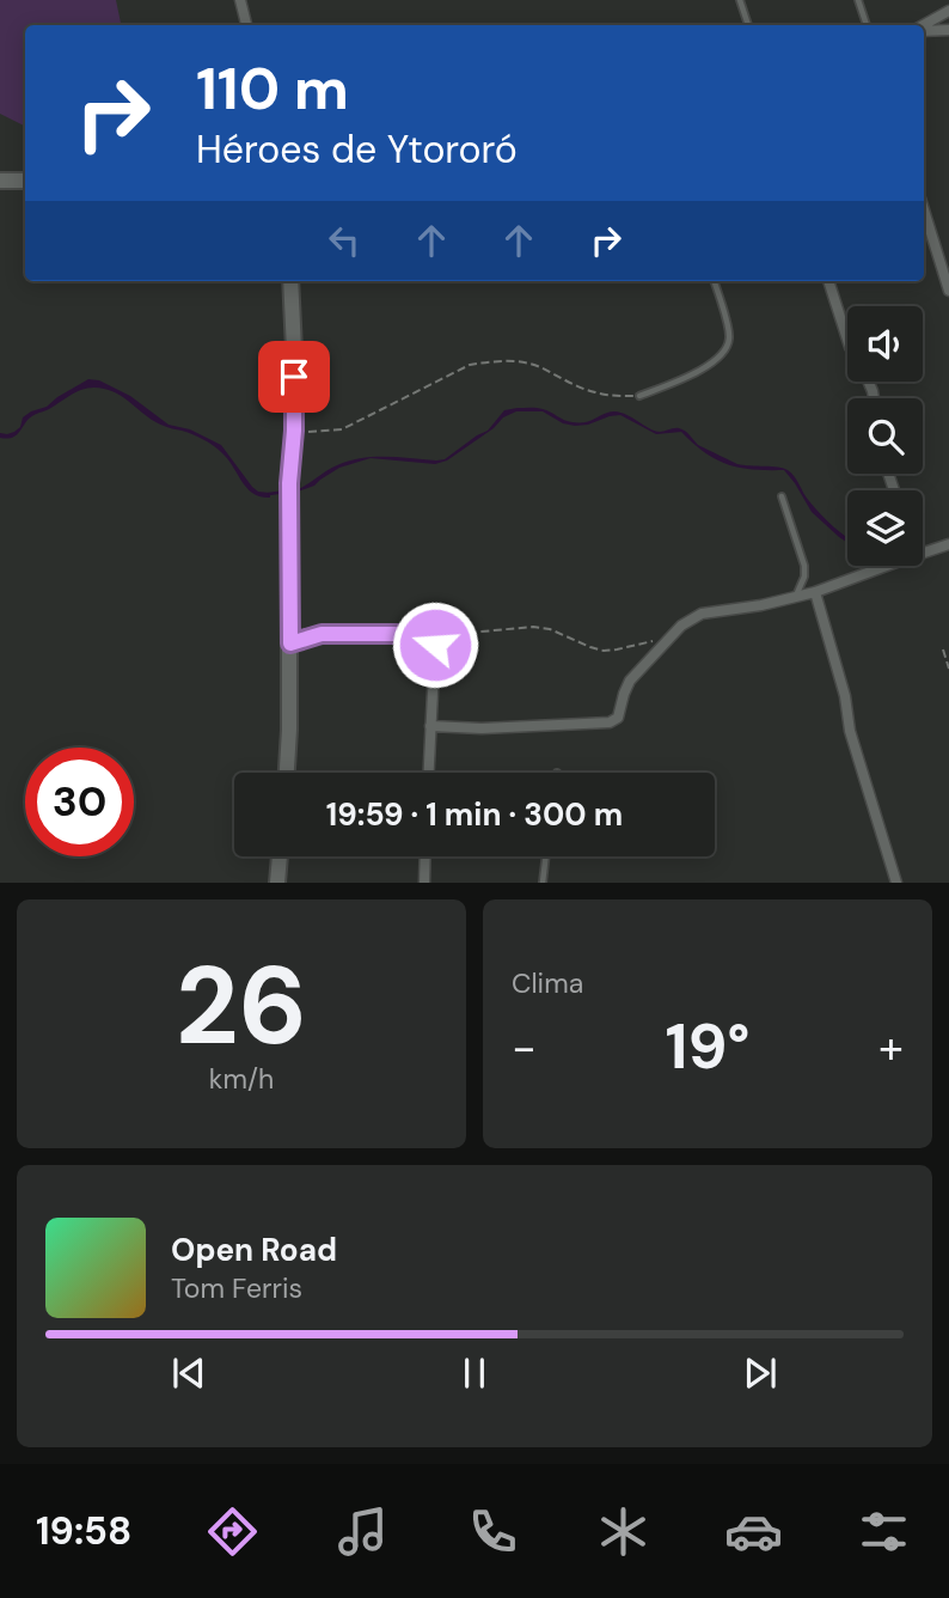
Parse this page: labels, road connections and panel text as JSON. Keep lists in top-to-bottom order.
{
  "page": {
    "turn": ["110 m", "Héroes de Ytororó"],
    "limit": "30",
    "trip": "19:59 · 1 min · 300 m",
    "tile": [
      ["26", "km/h"],
      "Clima"
    ],
    "heat": ["−", "19°", "+"],
    "song": ["Open Road", "Tom Ferris"],
    "tabs": "19:58"
  }
}
